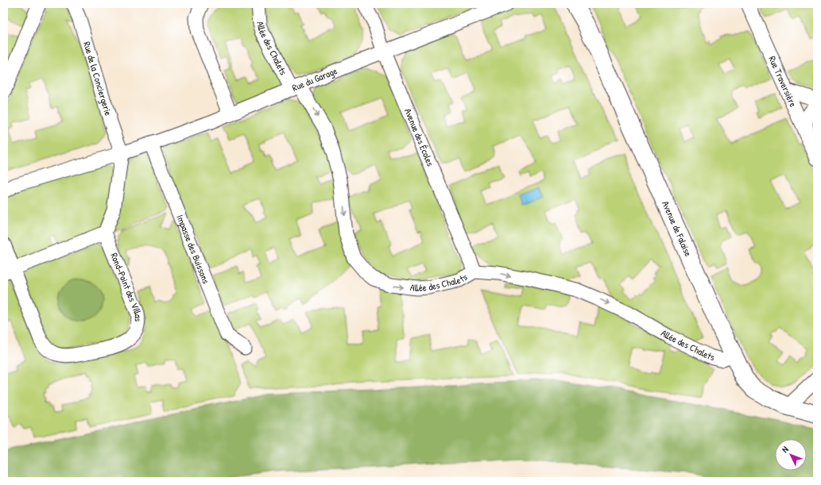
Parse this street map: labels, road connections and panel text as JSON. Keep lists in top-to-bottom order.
{
  "streets": {
    "street": [
      "Allée des Chalets",
      "Rue de la Conciergerie",
      "Rue du Garage",
      "Rue Traversière",
      "Avenue des Écoles",
      "Avenue de Falaise",
      "Impasse des Buissons",
      "Rond-Point des Villas"
    ]
  },
  "crossings": [
    ["Allée des Chalets", "Rue du Garage"],
    ["Allée des Chalets", "Avenue des Écoles"],
    ["Allée des Chalets", "Avenue de Falaise"],
    ["Rue de la Conciergerie", "Rue du Garage"],
    ["Rue du Garage", "Avenue des Écoles"],
    ["Rue du Garage", "Impasse des Buissons"]
  ],
  "one_way": ["Allée des Chalets"],
  "north": "top left"
}
